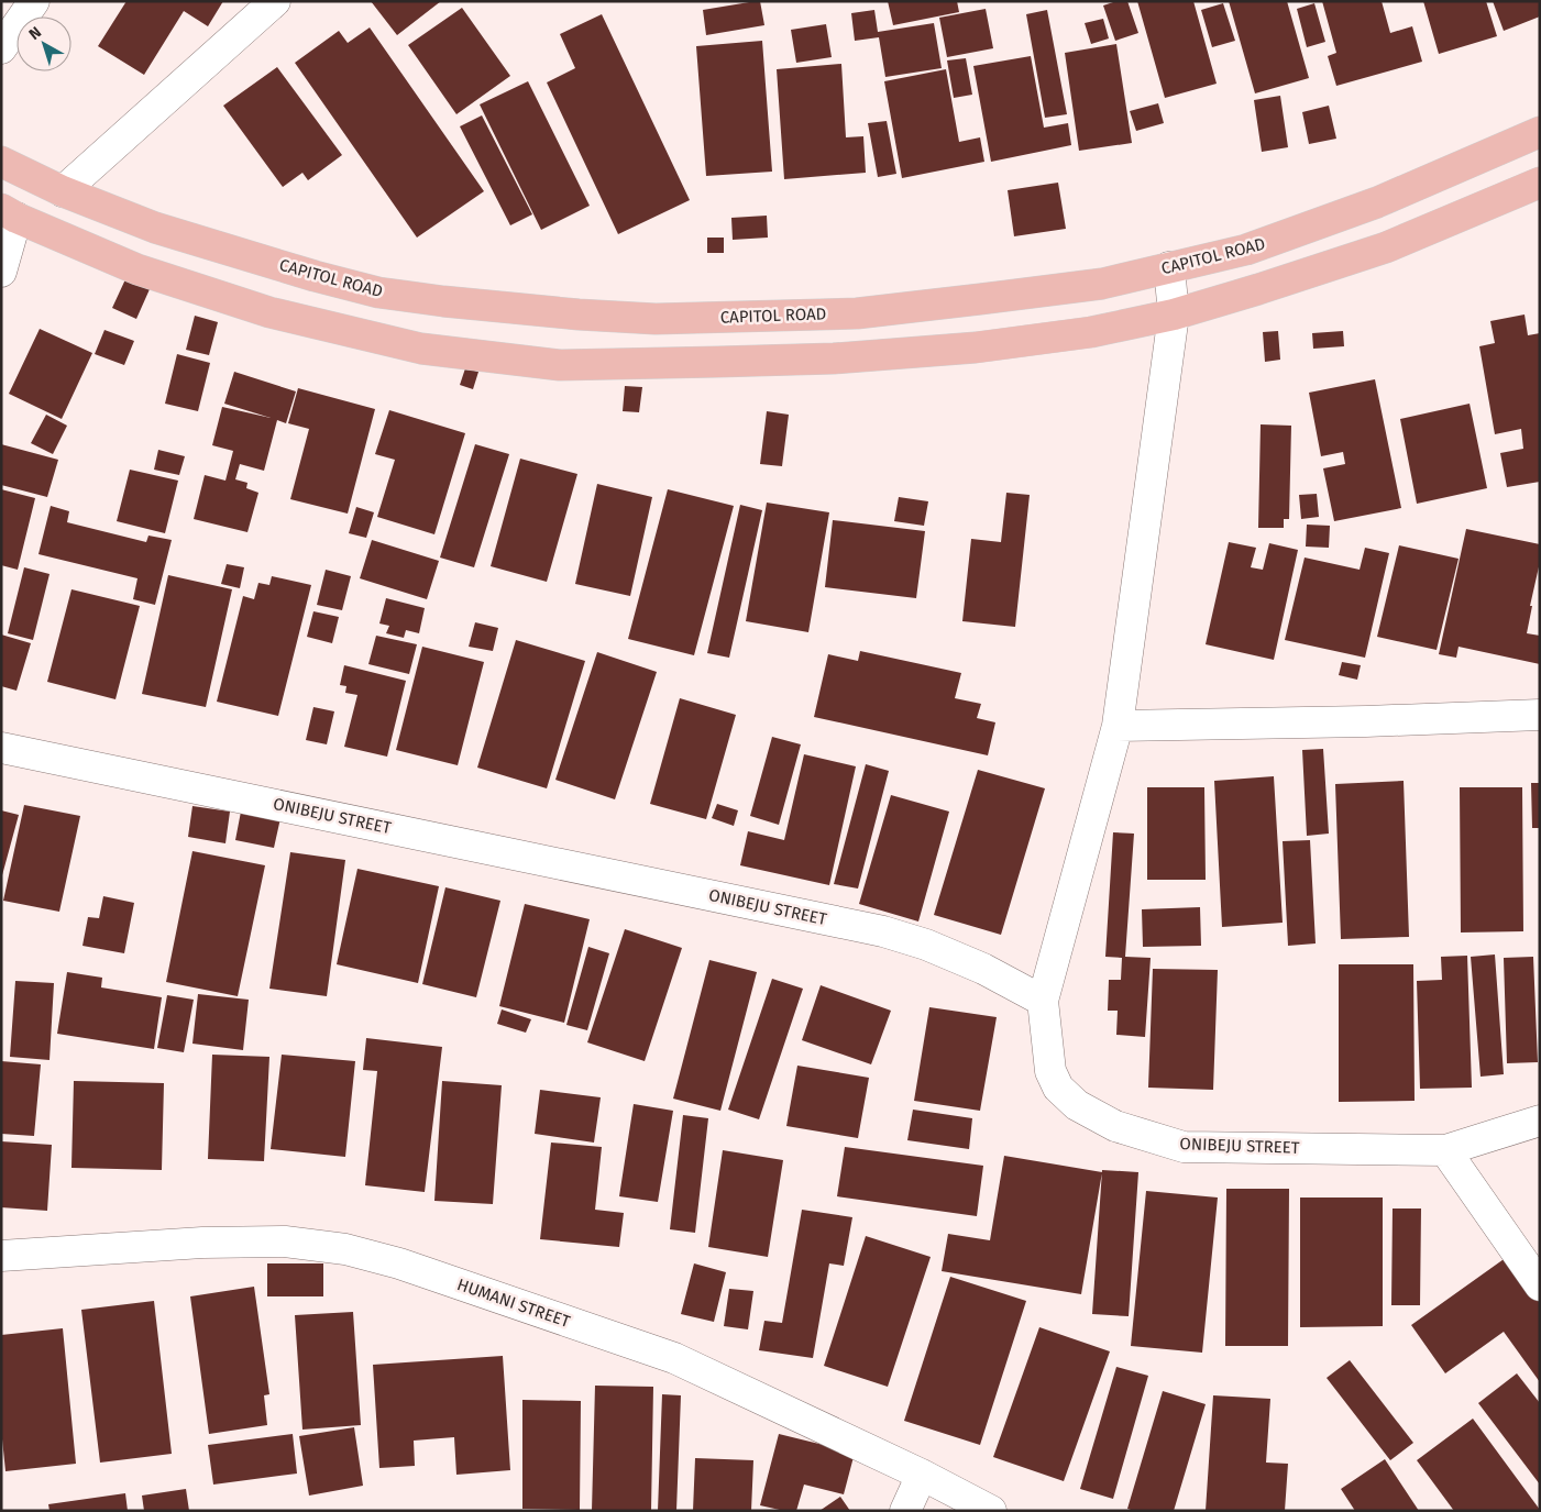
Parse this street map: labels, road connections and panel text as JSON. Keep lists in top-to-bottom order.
{
  "streets": {
    "main road": ["CAPITOL ROAD"],
    "street": ["ONIBEJU STREET", "HUMANI STREET"]
  },
  "north": "top left"
}
